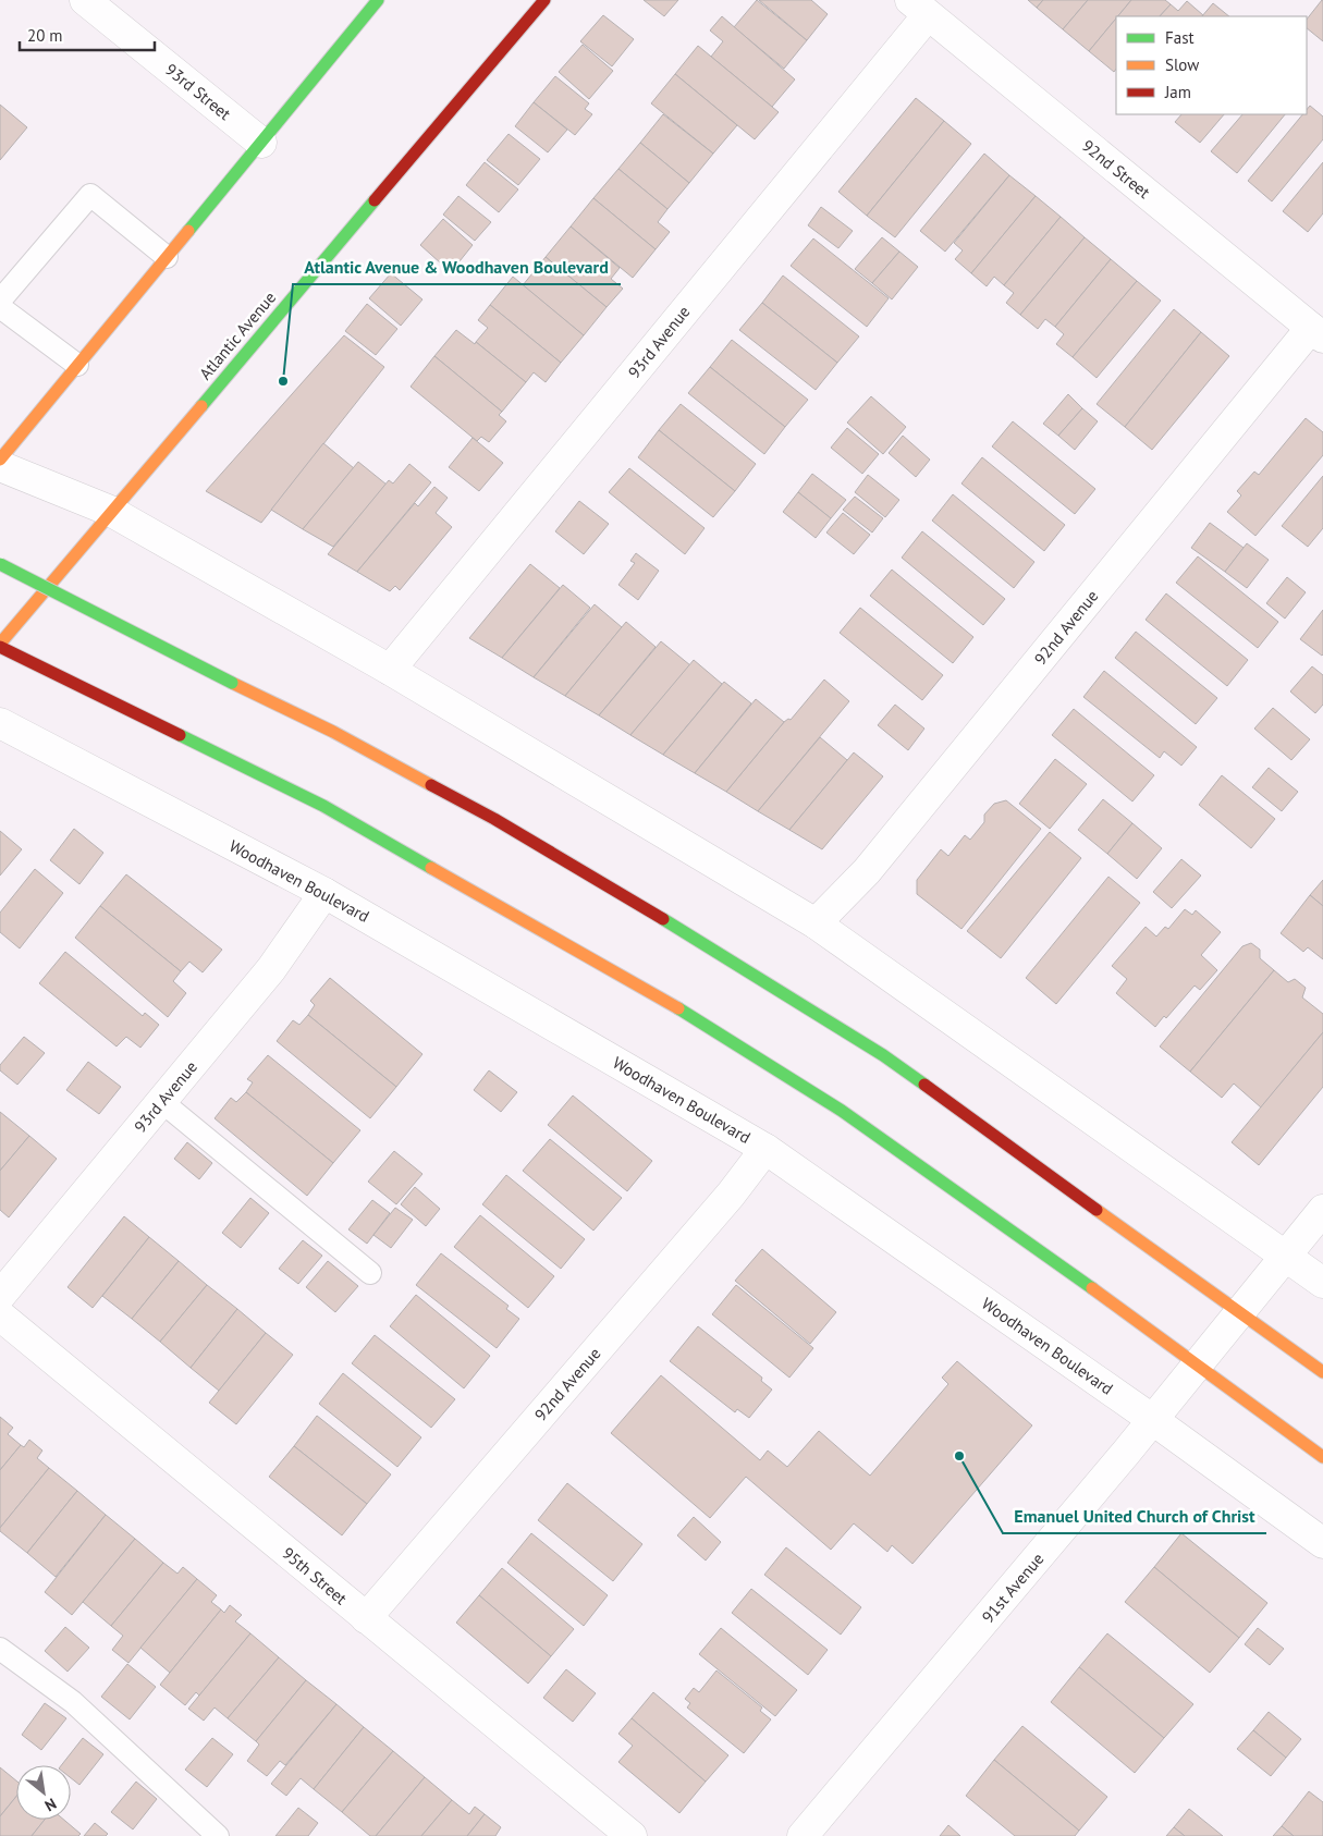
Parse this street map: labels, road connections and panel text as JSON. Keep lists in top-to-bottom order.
{
  "streets": {
    "main road": ["Atlantic Avenue"],
    "street": [
      "93rd Street",
      "92nd Street",
      "93rd Avenue",
      "92nd Avenue",
      "Woodhaven Boulevard",
      "95th Street",
      "91st Avenue"
    ]
  },
  "crossings": [
    ["92nd Street", "93rd Avenue"],
    ["92nd Street", "92nd Avenue"],
    ["93rd Avenue", "Woodhaven Boulevard"],
    ["92nd Avenue", "Woodhaven Boulevard"],
    ["92nd Avenue", "95th Street"],
    ["Woodhaven Boulevard", "91st Avenue"]
  ],
  "places": ["Atlantic Avenue & Woodhaven Boulevard", "Emanuel United Church of Christ"],
  "legend": ["Fast", "Slow", "Jam"],
  "scale_bar": "20 m",
  "north": "bottom right"
}
